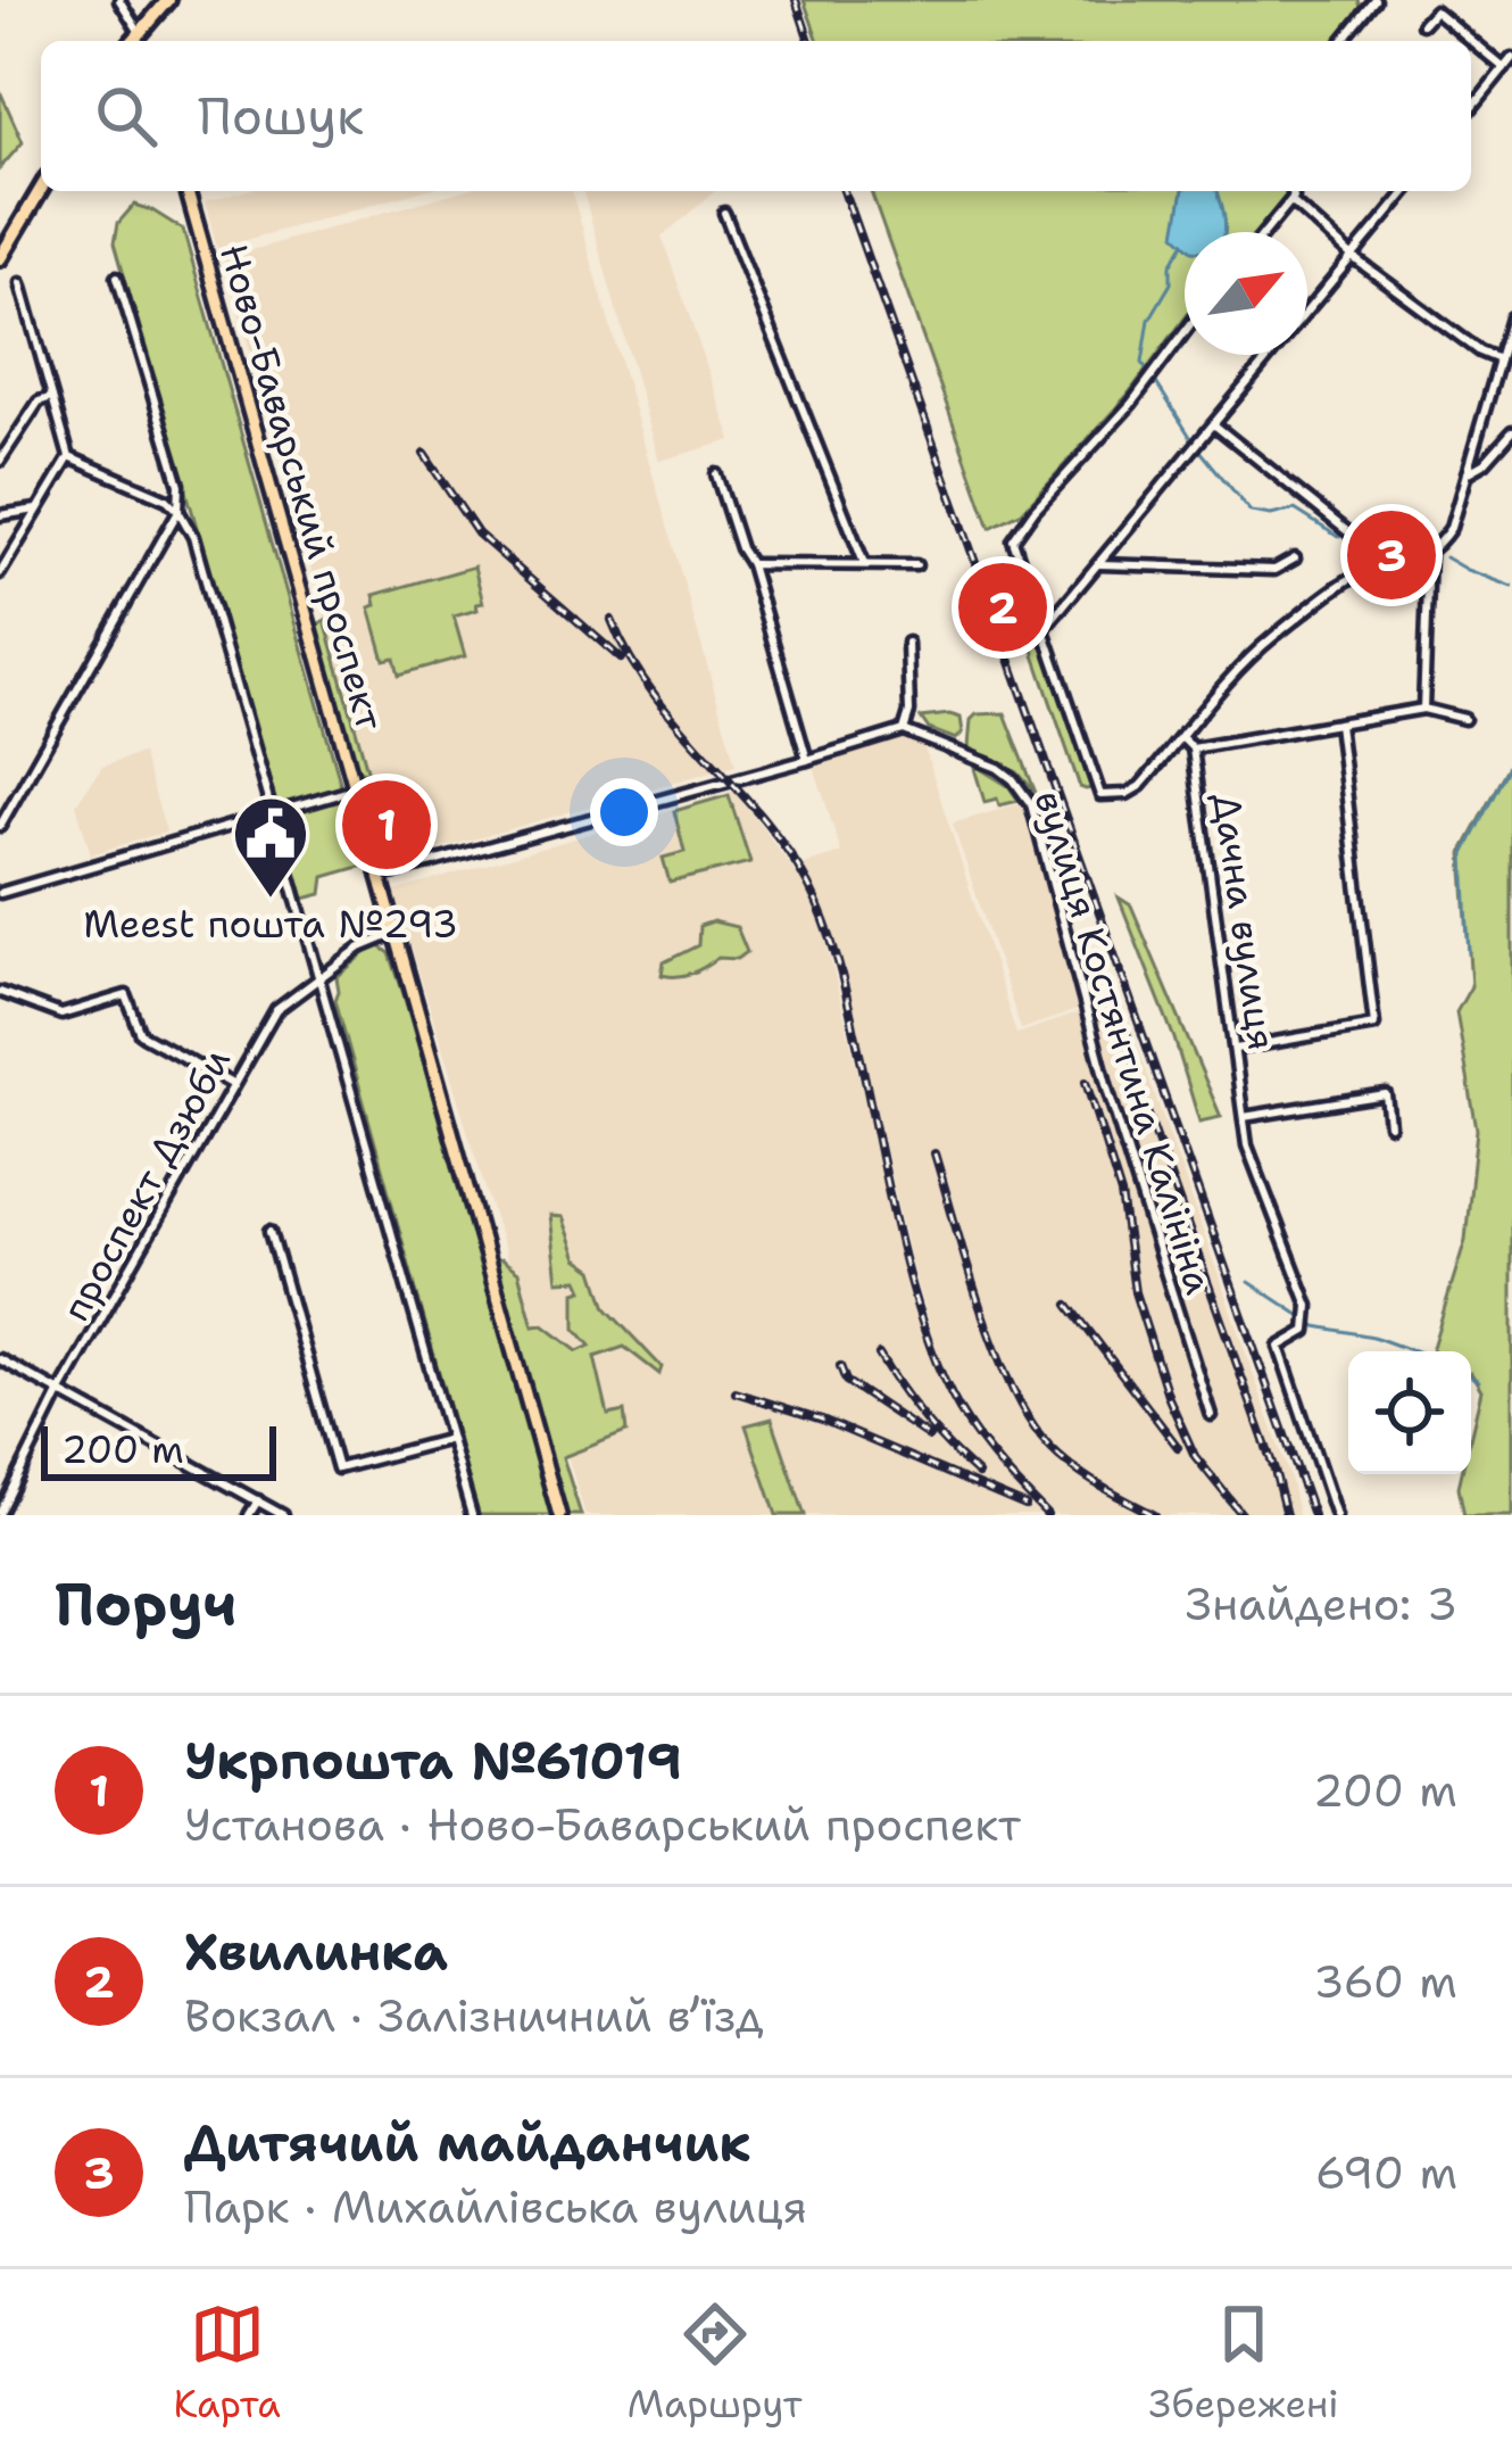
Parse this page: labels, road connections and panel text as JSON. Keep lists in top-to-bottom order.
{
  "streets": {
    "main road": ["Ново-Баварський проспект"],
    "street": ["Дачна вулиця", "вулиця Костянтина Калініна", "проспект Дзюби"]
  },
  "crossings": [
    ["Ново-Баварський проспект", "проспект Дзюби"]
  ],
  "places": {
    "public building": ["Meest пошта №293"]
  },
  "scale_bar": "200 m",
  "north": "top right",
  "page": {
    "search": "Пошук",
    "pins": ["3", "2", "1"],
    "scale": "200 m",
    "heading": ["Поруч", "Знайдено: 3"],
    "list": [
      {
        "mark": "1",
        "name": "Укрпошта №61019",
        "note": "Установа · Ново-Баварський проспект",
        "value": "200 m"
      },
      {
        "mark": "2",
        "name": "Хвилинка",
        "note": "Вокзал · Залізничний в’їзд",
        "value": "360 m"
      },
      {
        "mark": "3",
        "name": "Дитячий майданчик",
        "note": "Парк · Михайлівська вулиця",
        "value": "690 m"
      }
    ],
    "nav": ["Карта", "Маршрут", "Збережені"]
  }
}
